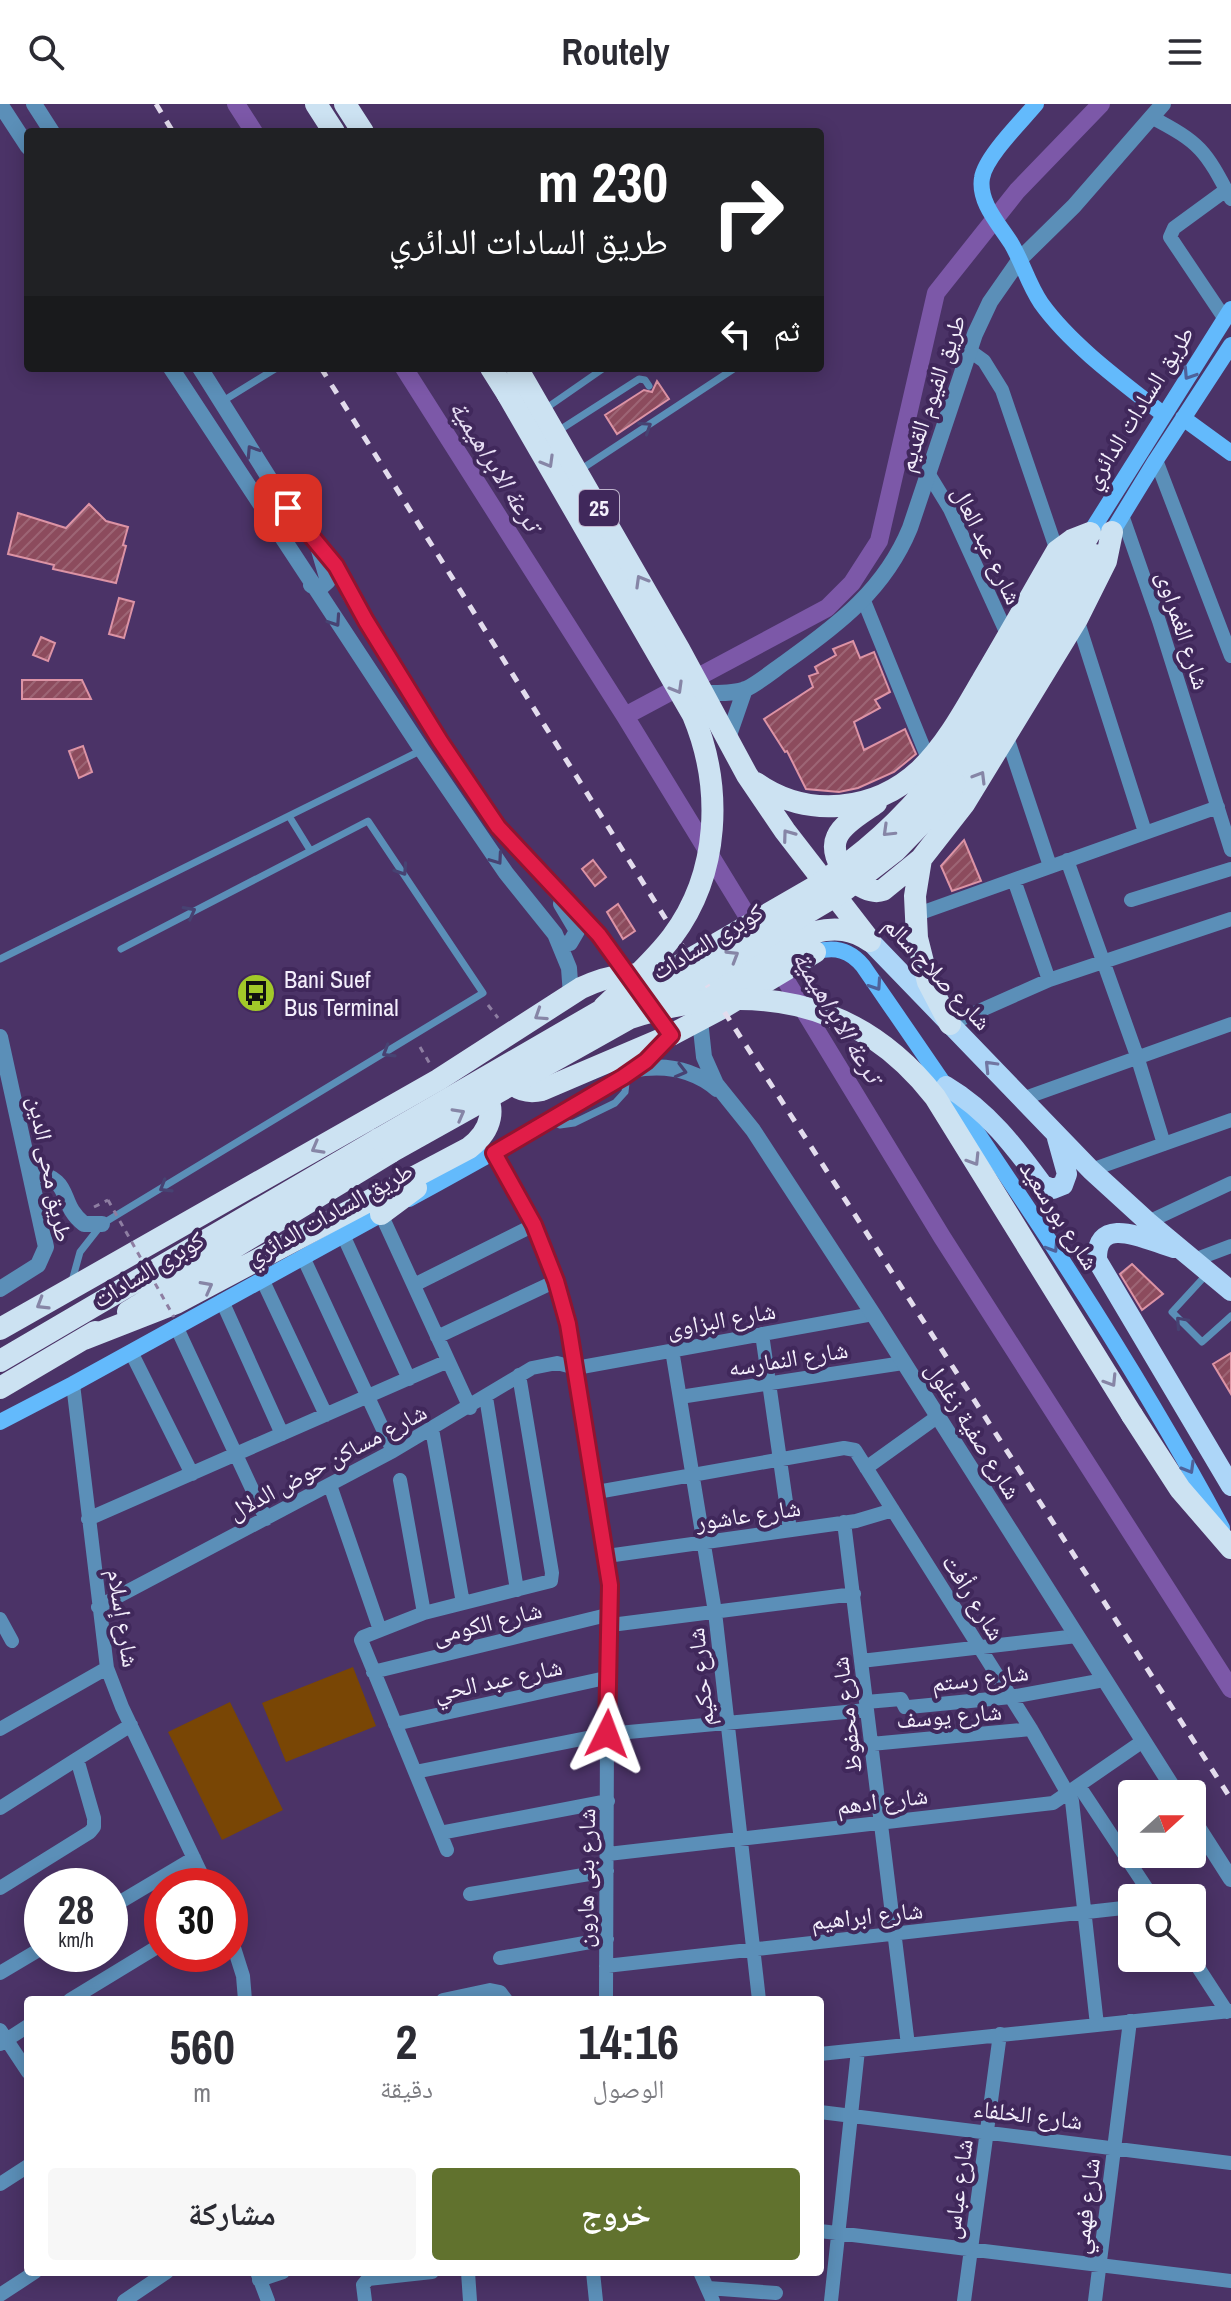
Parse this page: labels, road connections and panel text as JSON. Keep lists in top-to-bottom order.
{
  "streets": {
    "highway": ["25", "كوبرى السادات", "شارع صلاح سالم"],
    "main road": ["طريق السادات الدائري", "شارع بورسعيد"],
    "street": [
      "طريق الفيوم القديم",
      "شارع عبد العال",
      "شارع الغمراوى",
      "طريق محى الدين",
      "شارع البزاوى",
      "شارع النمارسه",
      "شارع صفية زغلول",
      "شارع مساكن حوض الدلال",
      "شارع عاشور",
      "شارع رأفت",
      "شارع إسلام",
      "شارع الكومى",
      "شارع حكيم",
      "شارع رستم",
      "شارع عبد الحي",
      "شارع محفوظ",
      "شارع يوسف",
      "شارع ادهم",
      "شارع بنى هارون",
      "شارع ابراهيم",
      "شارع الخلفاء",
      "شارع عباس",
      "شارع فهمي"
    ]
  },
  "crossings": [
    ["طريق الفيوم القديم", "شارع عبد العال"],
    ["طريق الفيوم القديم", "شارع صلاح سالم"],
    ["طريق السادات الدائري", "شارع الغمراوى"],
    ["طريق السادات الدائري", "كوبرى السادات"],
    ["طريق السادات الدائري", "شارع صفية زغلول"],
    ["طريق السادات الدائري", "شارع إسلام"],
    ["طريق السادات الدائري", "شارع بنى هارون"],
    ["25", "شارع صلاح سالم"],
    ["شارع الغمراوى", "كوبرى السادات"],
    ["شارع البزاوى", "شارع صفية زغلول"],
    ["شارع البزاوى", "شارع مساكن حوض الدلال"],
    ["شارع البزاوى", "شارع حكيم"],
    ["شارع البزاوى", "شارع بنى هارون"],
    ["شارع النمارسه", "شارع صفية زغلول"],
    ["شارع النمارسه", "شارع حكيم"],
    ["شارع صفية زغلول", "شارع رستم"],
    ["شارع صفية زغلول", "شارع ادهم"],
    ["شارع مساكن حوض الدلال", "شارع إسلام"],
    ["شارع مساكن حوض الدلال", "شارع بنى هارون"],
    ["شارع عاشور", "شارع رأفت"],
    ["شارع عاشور", "شارع حكيم"],
    ["شارع عاشور", "شارع محفوظ"],
    ["شارع عاشور", "شارع بنى هارون"],
    ["شارع رأفت", "شارع حكيم"],
    ["شارع رأفت", "شارع رستم"],
    ["شارع رأفت", "شارع يوسف"],
    ["شارع رأفت", "شارع ادهم"],
    ["شارع رأفت", "شارع بنى هارون"],
    ["شارع رأفت", "شارع ابراهيم"],
    ["شارع الكومى", "شارع حكيم"],
    ["شارع الكومى", "شارع محفوظ"],
    ["شارع الكومى", "شارع بنى هارون"],
    ["شارع حكيم", "شارع ادهم"],
    ["شارع حكيم", "شارع ابراهيم"],
    ["شارع رستم", "شارع محفوظ"],
    ["شارع عبد الحي", "شارع بنى هارون"],
    ["شارع محفوظ", "شارع يوسف"],
    ["شارع محفوظ", "شارع ادهم"],
    ["شارع محفوظ", "شارع ابراهيم"],
    ["شارع ادهم", "شارع بنى هارون"],
    ["شارع بنى هارون", "شارع ابراهيم"],
    ["شارع الخلفاء", "شارع عباس"],
    ["شارع الخلفاء", "شارع فهمي"]
  ],
  "one_way": ["شارع صلاح سالم", "شارع بورسعيد"],
  "water": ["ترعة الابراهيمية"],
  "places": {
    "bus stop": ["Bani Suef Bus Terminal"]
  },
  "north": "right",
  "page": {
    "header": "Routely",
    "turn": ["230 m", "طريق السادات الدائري"],
    "then": "ثم",
    "speed": "28 km/h",
    "limit": "30",
    "eta": [
      "14:16",
      "الوصول",
      "2",
      "دقيقة",
      "560",
      "m"
    ],
    "buttons": ["خروج", "مشاركة"]
  }
}
